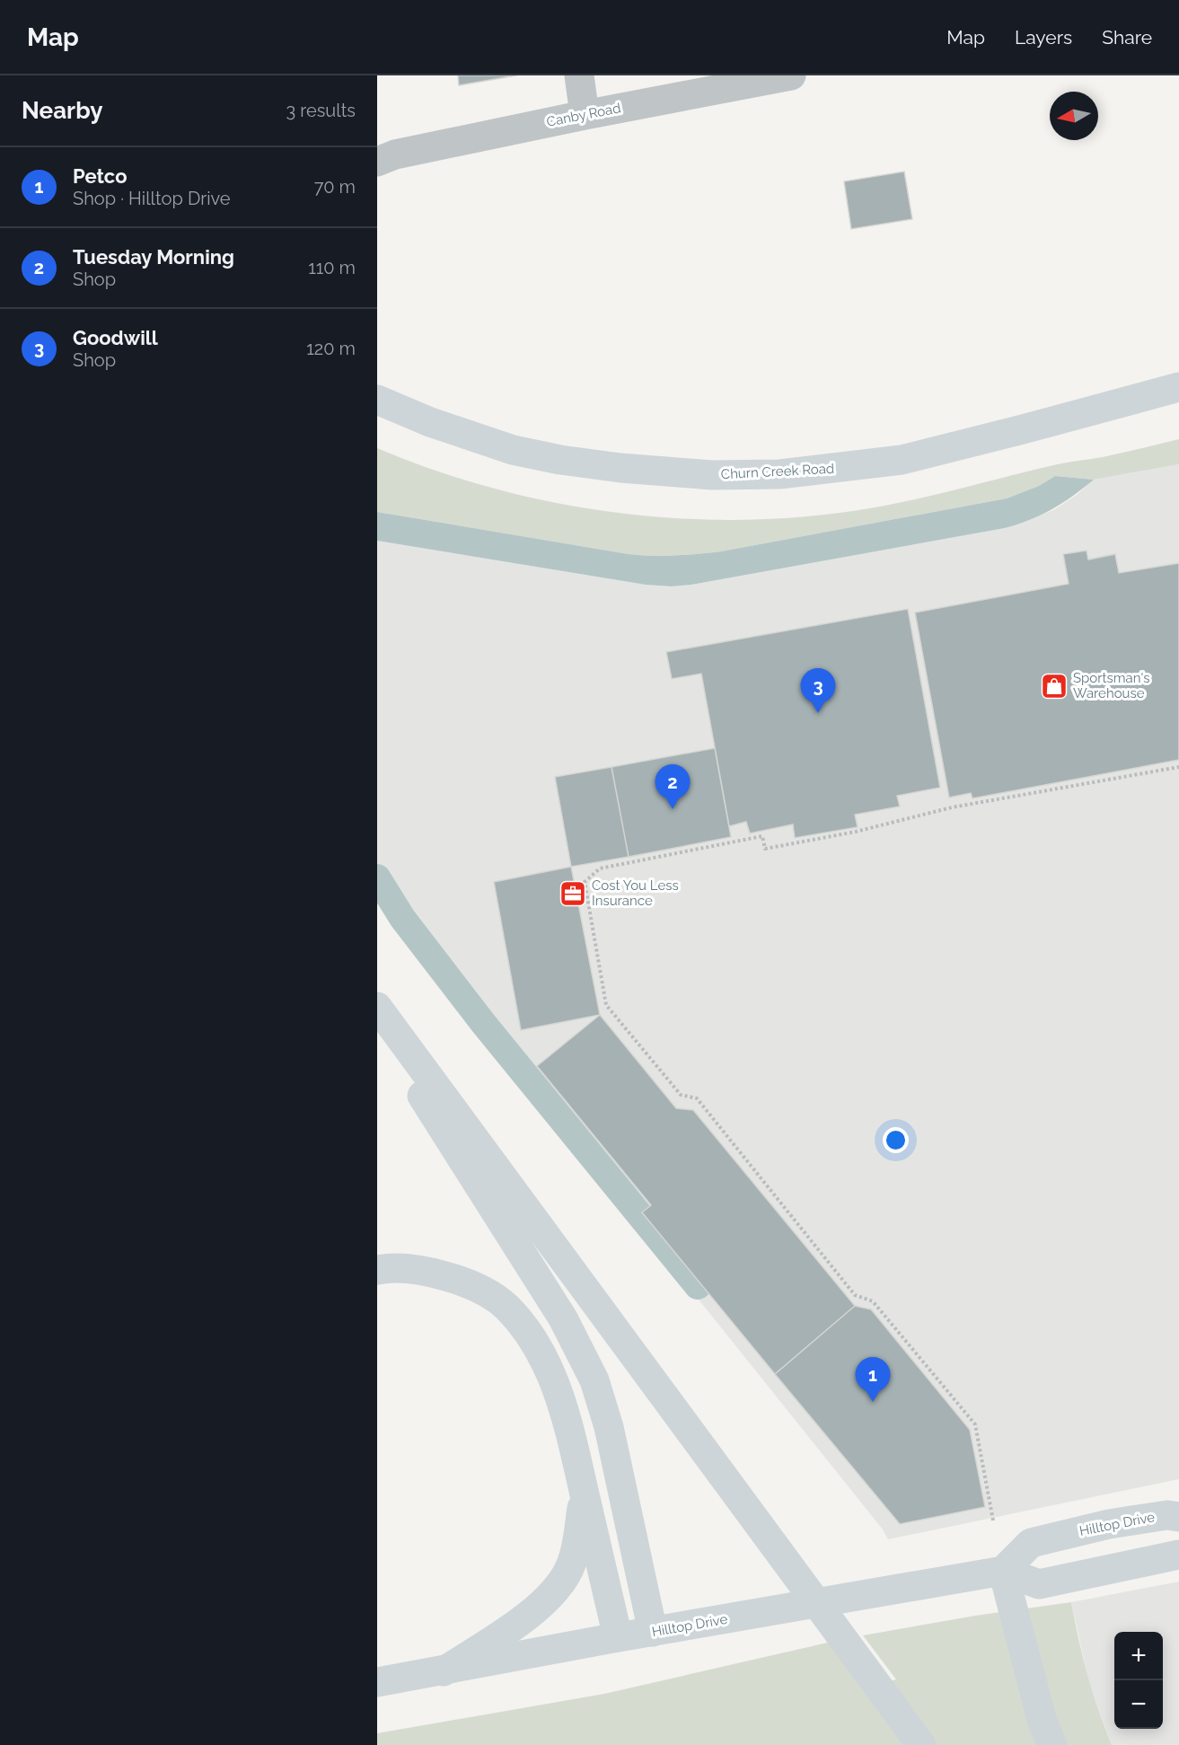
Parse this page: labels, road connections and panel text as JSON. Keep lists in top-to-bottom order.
{
  "streets": {
    "main road": ["Churn Creek Road", "Hilltop Drive"],
    "street": ["Canby Road"]
  },
  "places": {
    "shop": ["Sportsman's Warehouse"],
    "office": ["Cost You Less Insurance"]
  },
  "north": "left",
  "page": {
    "header": "Map",
    "nav": ["Map", "Layers", "Share"],
    "heading": ["Nearby", "3 results"],
    "list": [
      {
        "mark": "1",
        "name": "Petco",
        "note": "Shop · Hilltop Drive",
        "value": "70 m"
      },
      {
        "mark": "2",
        "name": "Tuesday Morning",
        "note": "Shop",
        "value": "110 m"
      },
      {
        "mark": "3",
        "name": "Goodwill",
        "note": "Shop",
        "value": "120 m"
      }
    ],
    "pins": ["3", "2", "1"],
    "map_buttons": ["+", "−"]
  }
}
